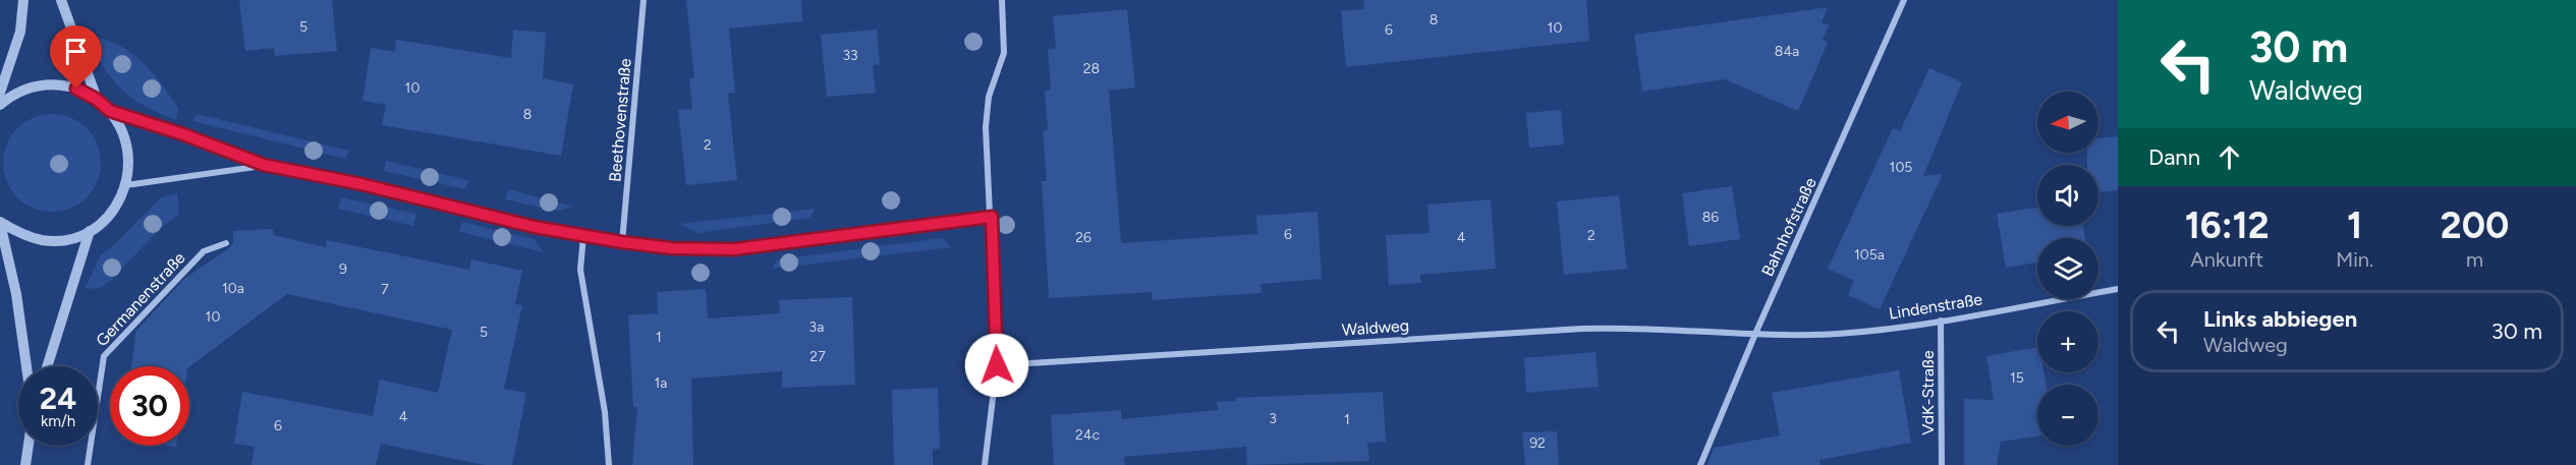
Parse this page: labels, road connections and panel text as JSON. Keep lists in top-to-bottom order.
{
  "streets": {
    "street": [
      "Beethovenstraße",
      "Bahnhofstraße",
      "Germanenstraße",
      "Lindenstraße",
      "Waldweg",
      "VdK-Straße"
    ]
  },
  "crossings": [
    ["Bahnhofstraße", "Lindenstraße"],
    ["Bahnhofstraße", "Waldweg"],
    ["Lindenstraße", "Waldweg"],
    ["Lindenstraße", "VdK-Straße"]
  ],
  "house_numbers": [
    "8",
    "5",
    "10",
    "6",
    "84a",
    "33",
    "28",
    "10",
    "8",
    "2",
    "105",
    "86",
    "6",
    "2",
    "26",
    "4",
    "105a",
    "9",
    "10a",
    "7",
    "10",
    "3a",
    "5",
    "1",
    "27",
    "15",
    "1a",
    "4",
    "3",
    "1",
    "6",
    "24c",
    "92"
  ],
  "north": "left",
  "page": {
    "turn": ["30 m", "Waldweg"],
    "map_buttons": ["+", "−"],
    "then": "Dann",
    "eta": [
      "16:12",
      "Ankunft",
      "1",
      "Min.",
      "200",
      "m"
    ],
    "list": [
      {
        "name": "Links abbiegen",
        "note": "Waldweg",
        "value": "30 m"
      }
    ],
    "speed": "24 km/h",
    "limit": "30"
  }
}
